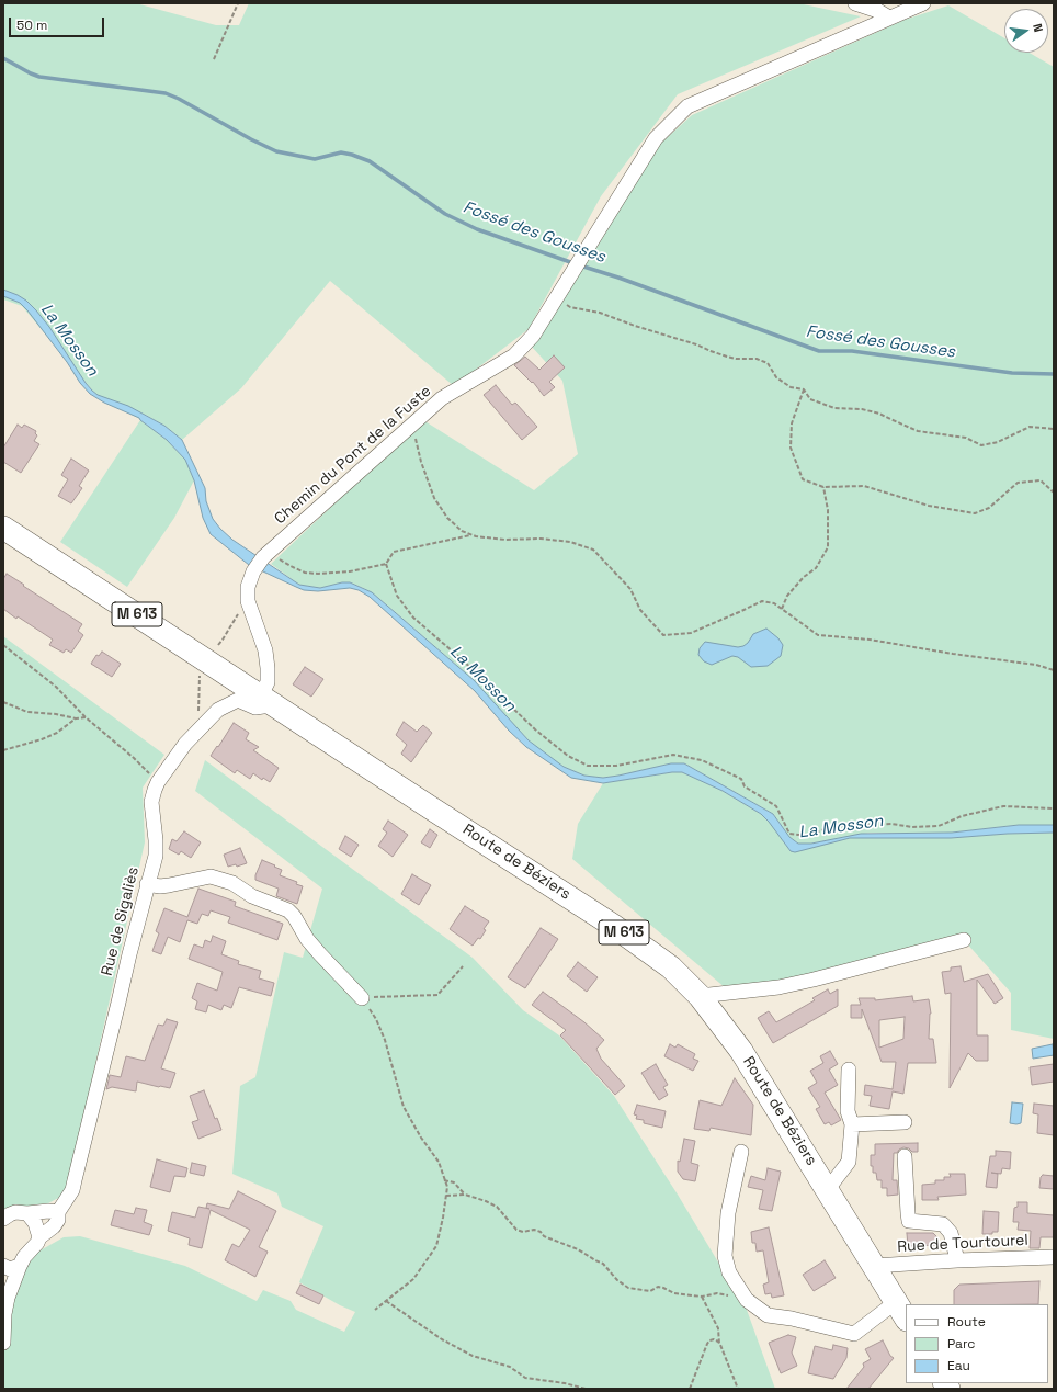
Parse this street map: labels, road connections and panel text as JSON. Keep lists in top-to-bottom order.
{
  "streets": {
    "main road": ["M 613", "Route de Béziers"],
    "street": ["Chemin du Pont de la Fuste", "Rue de Sigaliès", "Rue de Tourtourel"]
  },
  "crossings": [
    ["Route de Béziers", "Rue de Sigaliès"],
    ["Route de Béziers", "Rue de Tourtourel"]
  ],
  "water": ["Fossé des Gousses", "La Mosson"],
  "legend": ["Route", "Parc", "Eau"],
  "scale_bar": "50 m",
  "north": "right"
}
